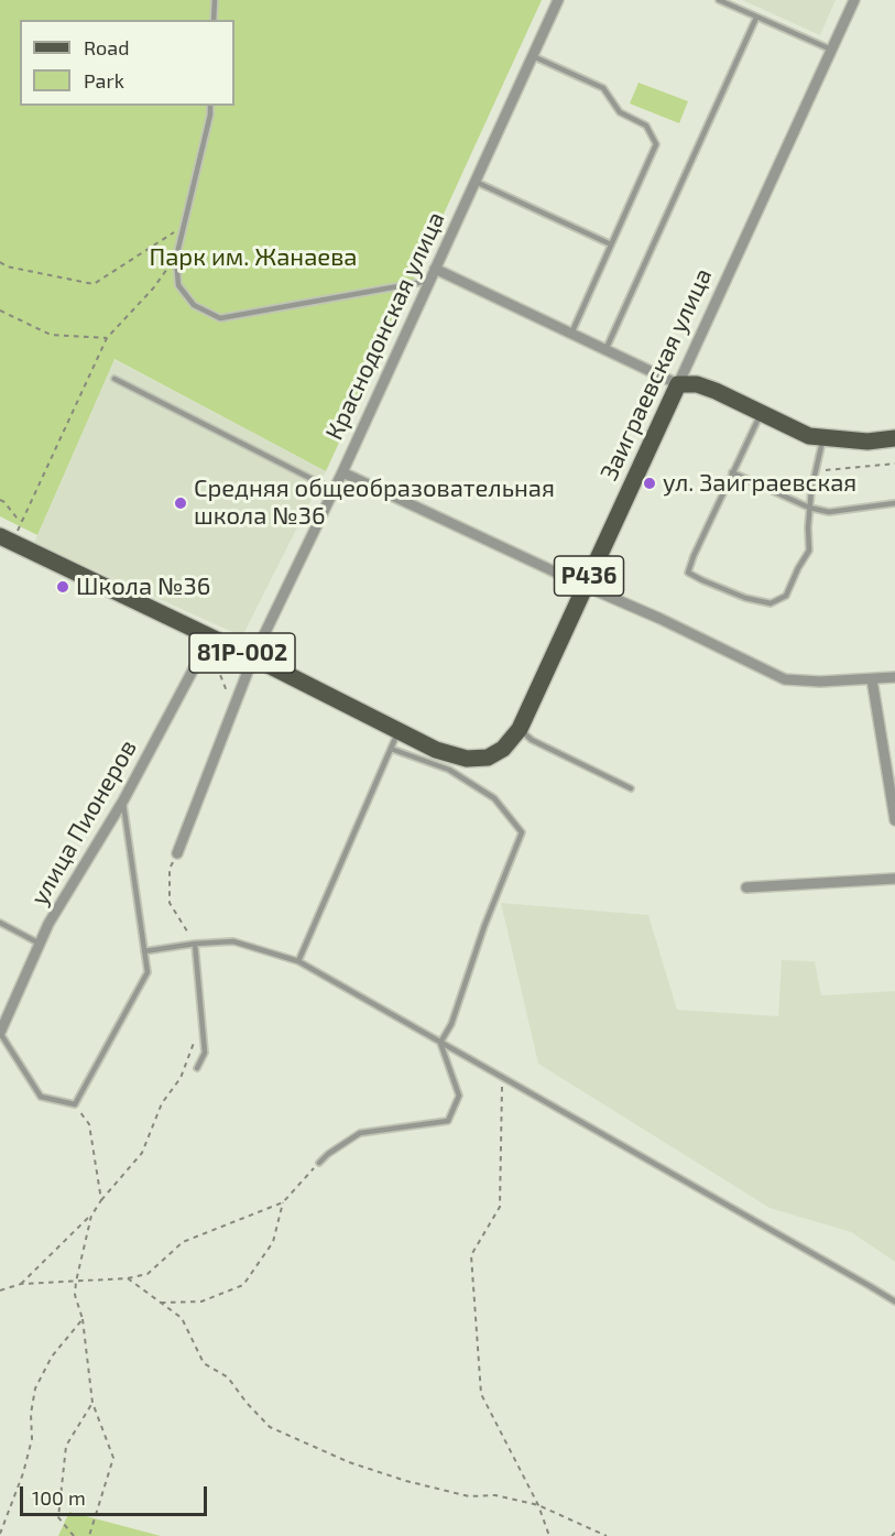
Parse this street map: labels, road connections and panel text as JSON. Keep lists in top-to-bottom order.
{
  "streets": {
    "main road": ["Заиграевская улица", "P436", "81Р-002"],
    "street": ["Краснодонская улица", "улица Пионеров"]
  },
  "crossings": [
    ["Краснодонская улица", "81Р-002"],
    ["Заиграевская улица", "81Р-002"],
    ["81Р-002", "улица Пионеров"]
  ],
  "parks": ["Парк им. Жанаева"],
  "places": ["ул. Заиграевская", "Средняя общеобразовательная школа №36", "Школа №36"],
  "legend": ["Road", "Park"],
  "scale_bar": "100 m"
}
